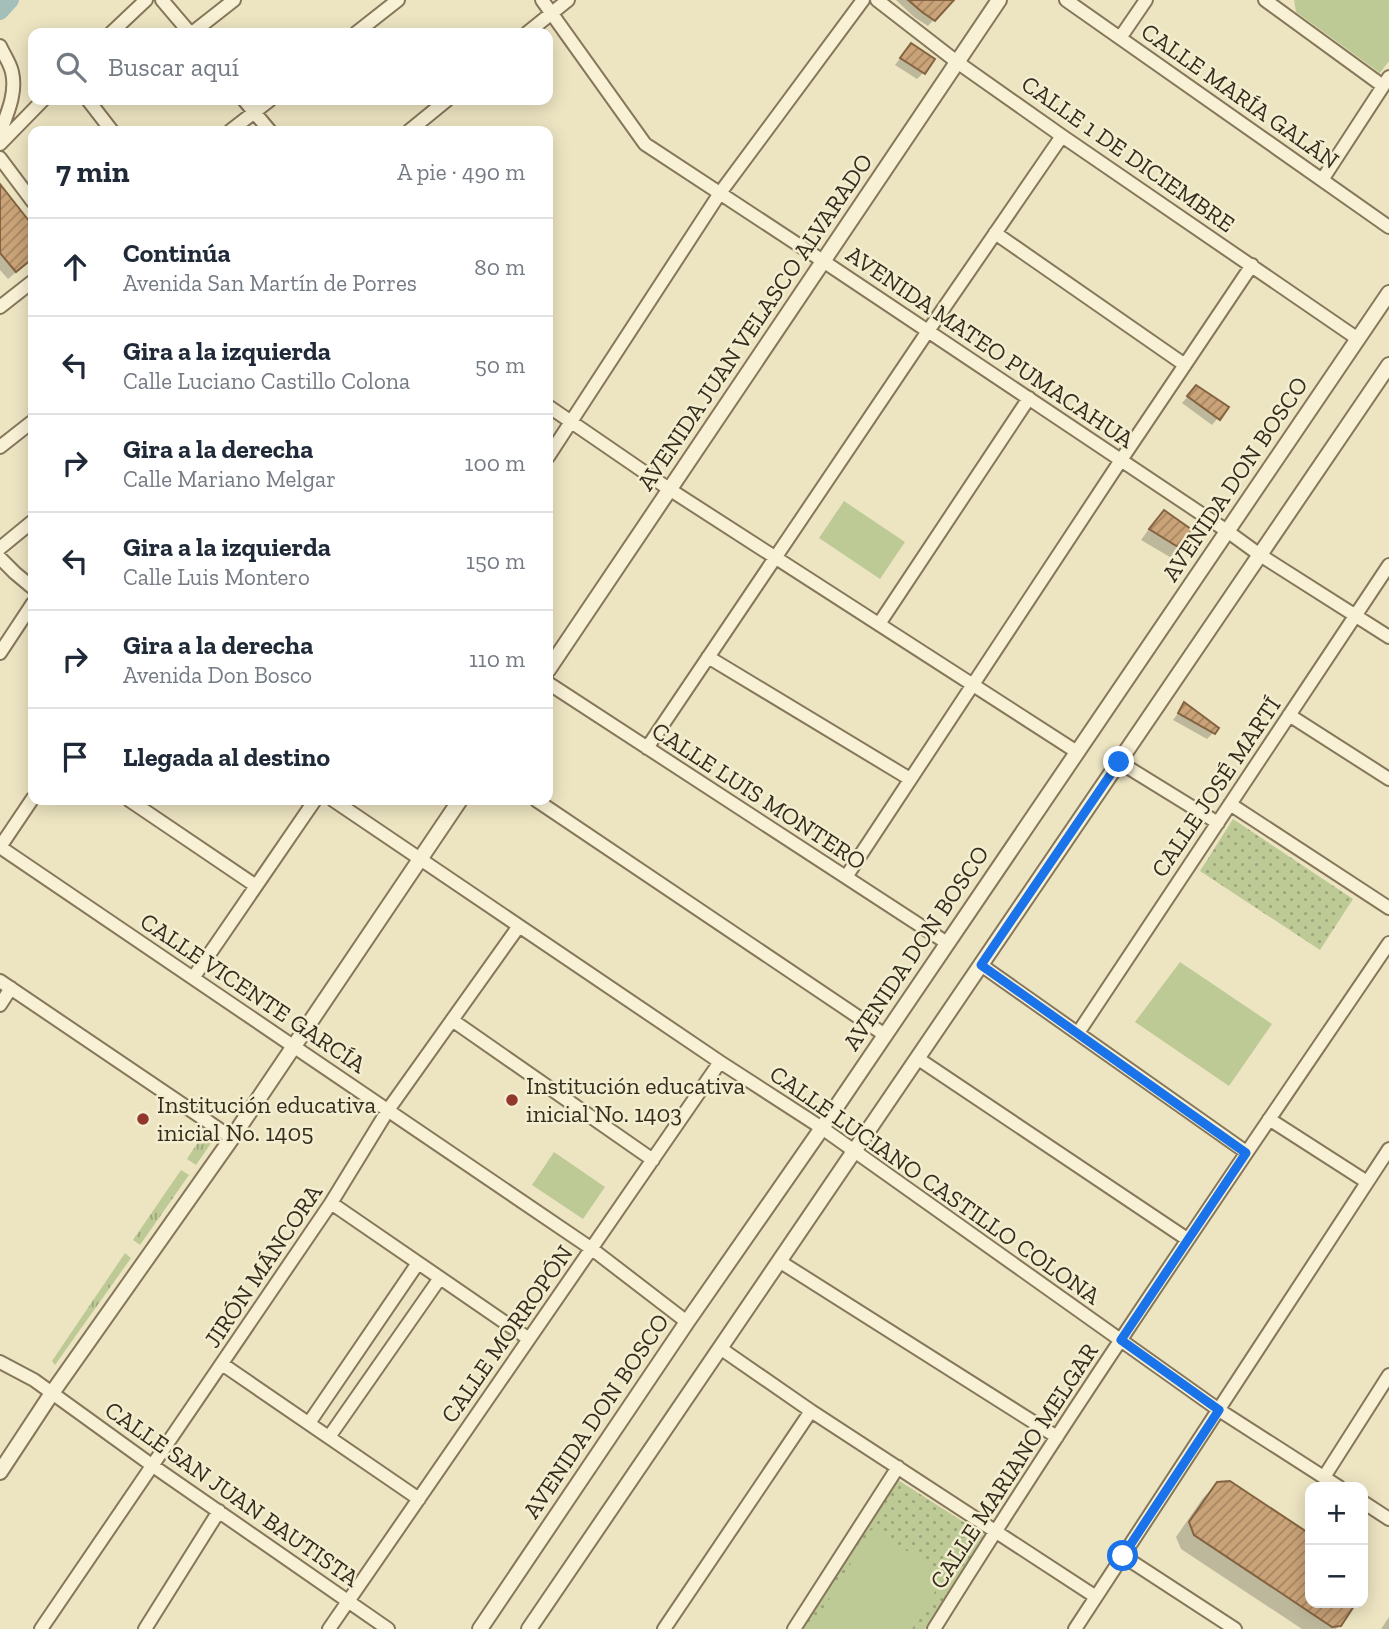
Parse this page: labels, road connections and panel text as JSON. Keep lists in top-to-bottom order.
{
  "streets": {
    "street": [
      "CALLE MARÍA GALÁN",
      "CALLE 1 DE DICIEMBRE",
      "AVENIDA JUAN VELASCO ALVARADO",
      "AVENIDA MATEO PUMACAHUA",
      "AVENIDA DON BOSCO",
      "CALLE JOSÉ MARTÍ",
      "CALLE LUIS MONTERO",
      "CALLE VICENTE GARCÍA",
      "CALLE LUCIANO CASTILLO COLONA",
      "JIRÓN MÁNCORA",
      "CALLE MORROPÓN",
      "CALLE MARIANO MELGAR",
      "CALLE SAN JUAN BAUTISTA"
    ]
  },
  "crossings": [
    ["CALLE 1 DE DICIEMBRE", "AVENIDA JUAN VELASCO ALVARADO"],
    ["CALLE 1 DE DICIEMBRE", "AVENIDA DON BOSCO"],
    ["AVENIDA JUAN VELASCO ALVARADO", "AVENIDA MATEO PUMACAHUA"],
    ["AVENIDA MATEO PUMACAHUA", "AVENIDA DON BOSCO"],
    ["AVENIDA MATEO PUMACAHUA", "CALLE JOSÉ MARTÍ"],
    ["AVENIDA DON BOSCO", "CALLE LUIS MONTERO"],
    ["AVENIDA DON BOSCO", "CALLE VICENTE GARCÍA"],
    ["AVENIDA DON BOSCO", "CALLE LUCIANO CASTILLO COLONA"],
    ["CALLE VICENTE GARCÍA", "JIRÓN MÁNCORA"],
    ["CALLE VICENTE GARCÍA", "CALLE MORROPÓN"],
    ["CALLE LUCIANO CASTILLO COLONA", "JIRÓN MÁNCORA"],
    ["CALLE LUCIANO CASTILLO COLONA", "CALLE MORROPÓN"],
    ["CALLE LUCIANO CASTILLO COLONA", "CALLE MARIANO MELGAR"],
    ["JIRÓN MÁNCORA", "CALLE SAN JUAN BAUTISTA"],
    ["CALLE MORROPÓN", "CALLE SAN JUAN BAUTISTA"]
  ],
  "places": ["Institución educativa inicial No. 1403", "Institución educativa inicial No. 1405"],
  "page": {
    "search": "Buscar aquí",
    "heading": ["7 min", "A pie · 490 m"],
    "list": [
      ["Continúa", "Avenida San Martín de Porres", "80 m"],
      ["Gira a la izquierda", "Calle Luciano Castillo Colona", "50 m"],
      ["Gira a la derecha", "Calle Mariano Melgar", "100 m"],
      ["Gira a la izquierda", "Calle Luis Montero", "150 m"],
      ["Gira a la derecha", "Avenida Don Bosco", "110 m"],
      "Llegada al destino"
    ],
    "map_buttons": ["+", "−"]
  }
}
